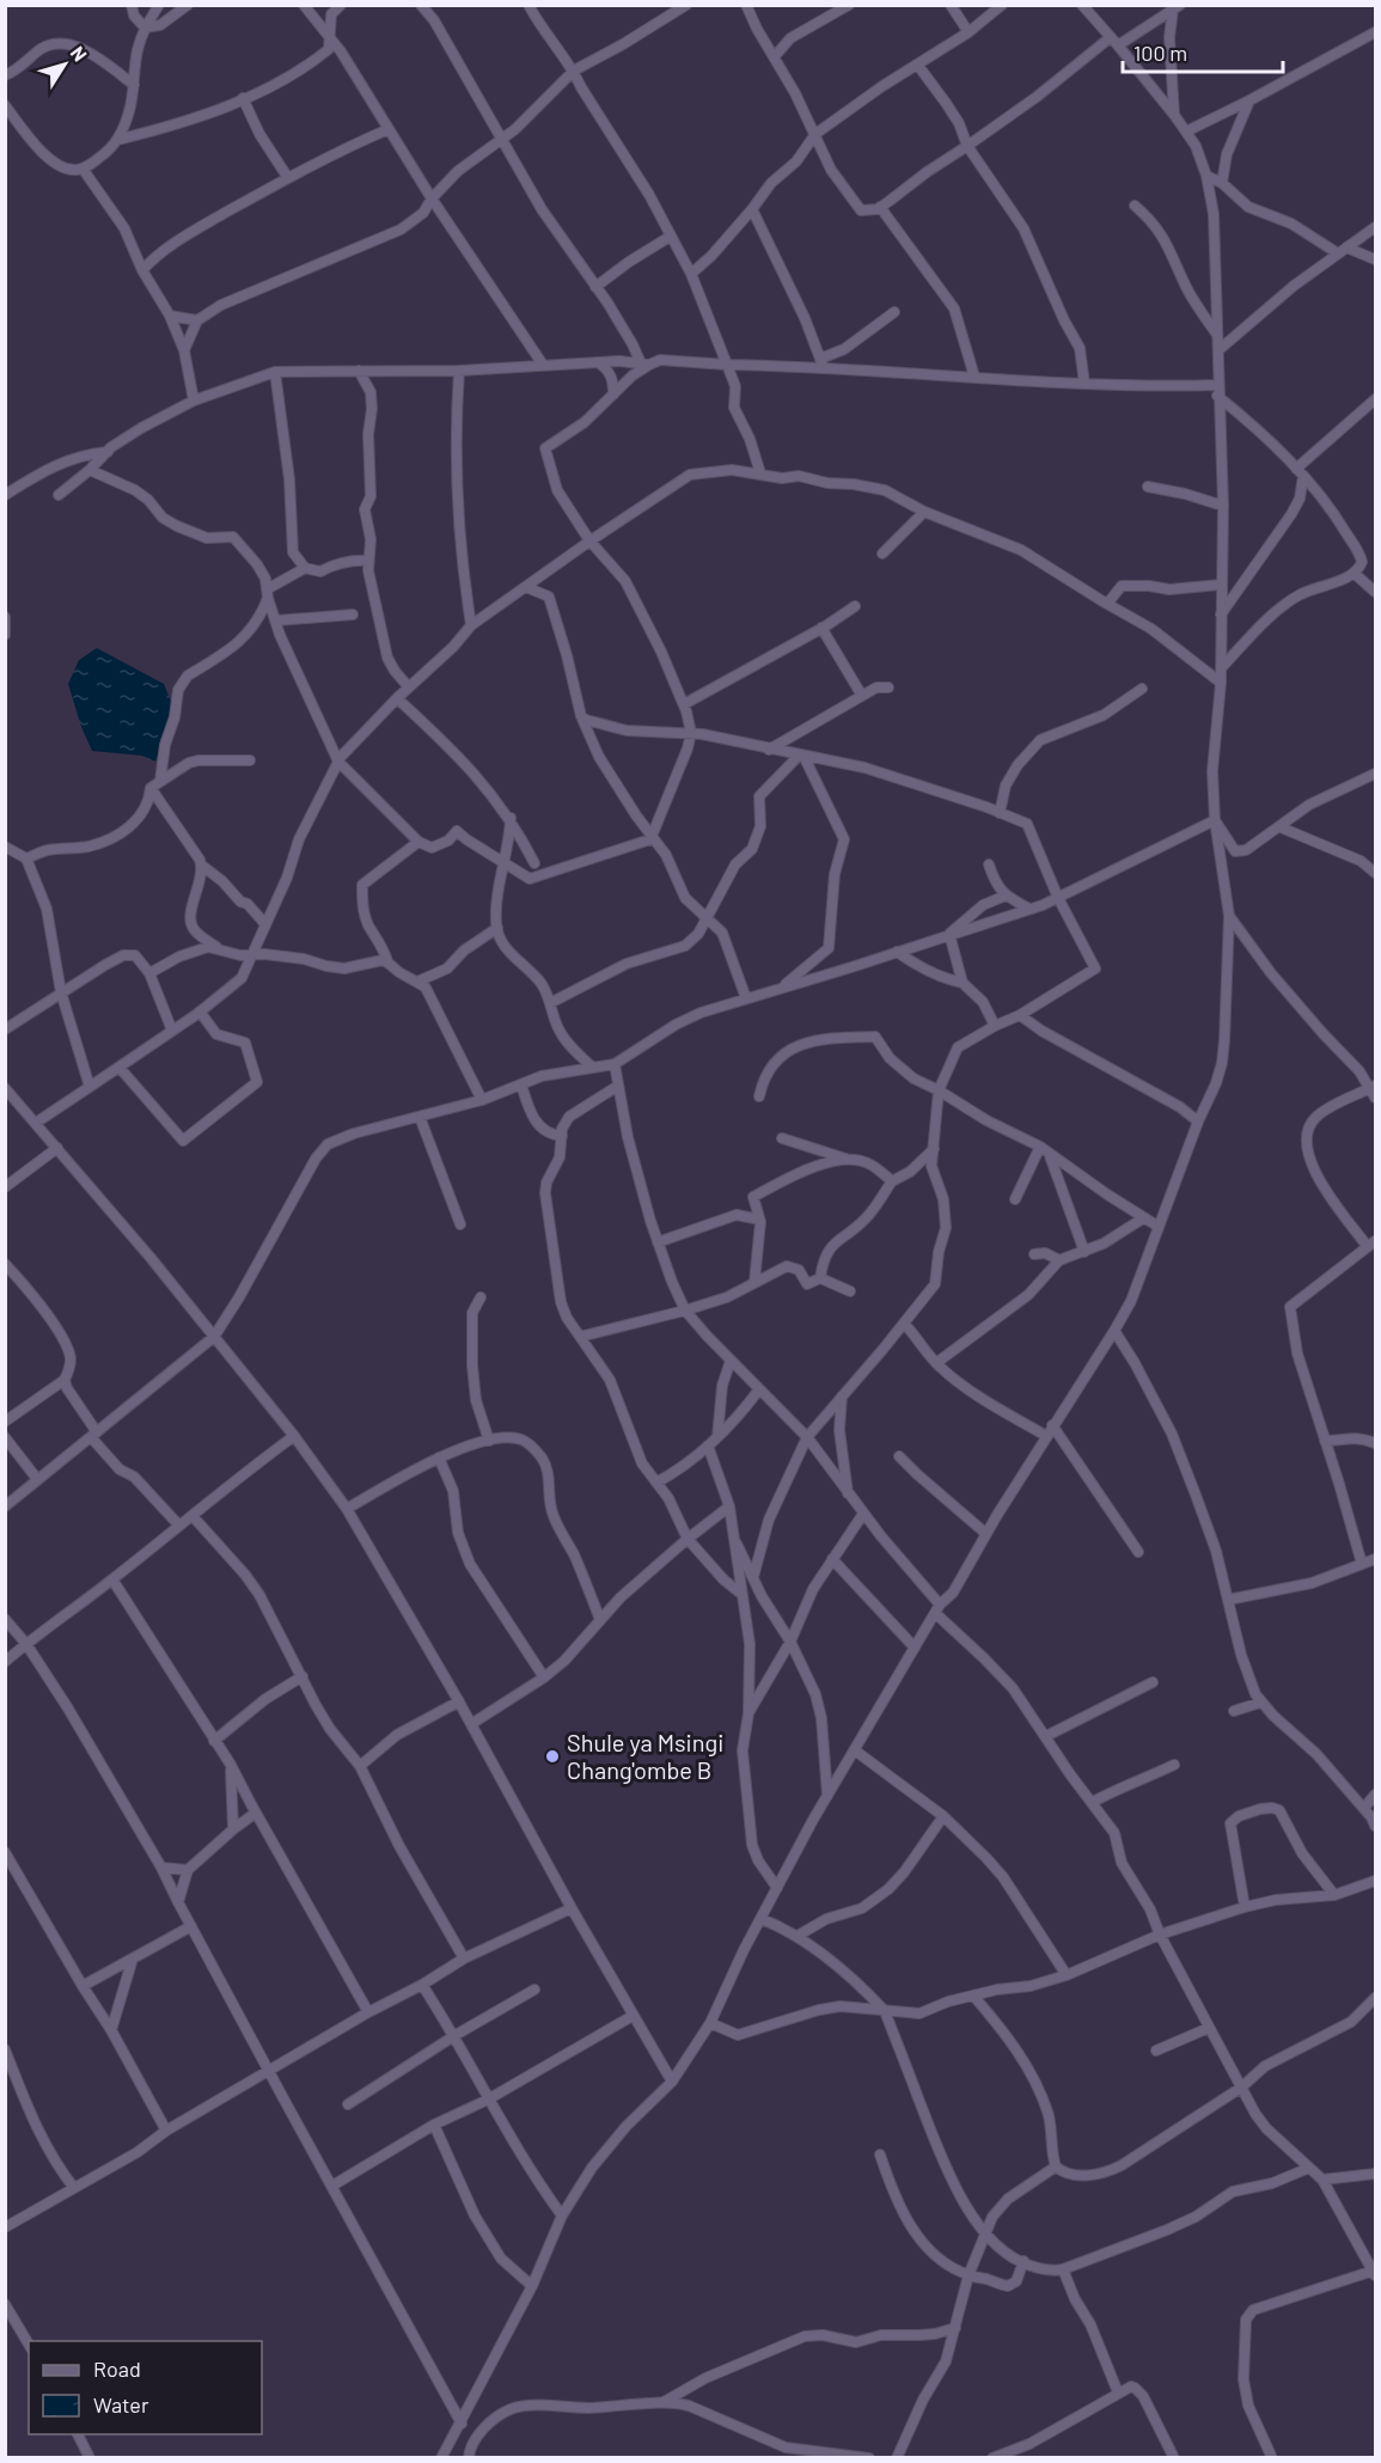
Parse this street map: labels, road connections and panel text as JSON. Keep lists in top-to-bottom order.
{
  "places": ["Shule ya Msingi Chang'ombe B"],
  "legend": ["Road", "Water"],
  "scale_bar": "100 m",
  "north": "top right"
}
